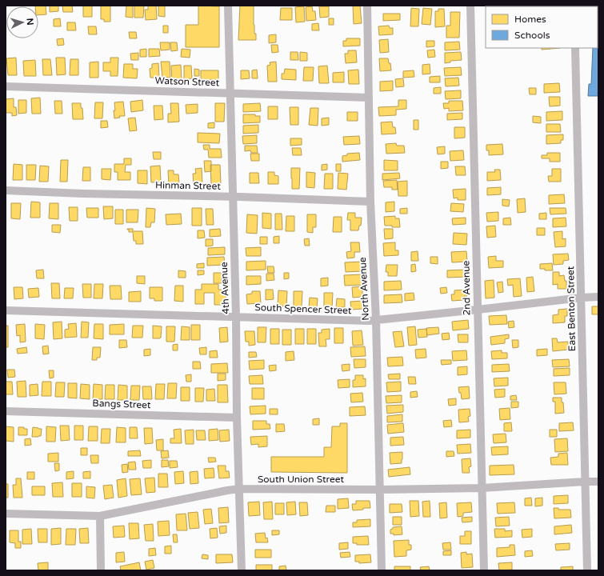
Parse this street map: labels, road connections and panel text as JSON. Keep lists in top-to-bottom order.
{
  "streets": {
    "street": [
      "Watson Street",
      "Hinman Street",
      "4th Avenue",
      "2nd Avenue",
      "North Avenue",
      "South Spencer Street",
      "East Benton Street",
      "Bangs Street",
      "South Union Street"
    ]
  },
  "crossings": [
    ["Watson Street", "4th Avenue"],
    ["Watson Street", "North Avenue"],
    ["Hinman Street", "4th Avenue"],
    ["Hinman Street", "North Avenue"],
    ["4th Avenue", "South Spencer Street"],
    ["4th Avenue", "Bangs Street"],
    ["4th Avenue", "South Union Street"],
    ["2nd Avenue", "South Spencer Street"],
    ["2nd Avenue", "South Union Street"],
    ["North Avenue", "South Spencer Street"],
    ["North Avenue", "South Union Street"],
    ["South Spencer Street", "East Benton Street"],
    ["East Benton Street", "South Union Street"]
  ],
  "legend": ["Homes", "Schools"],
  "north": "right"
}
